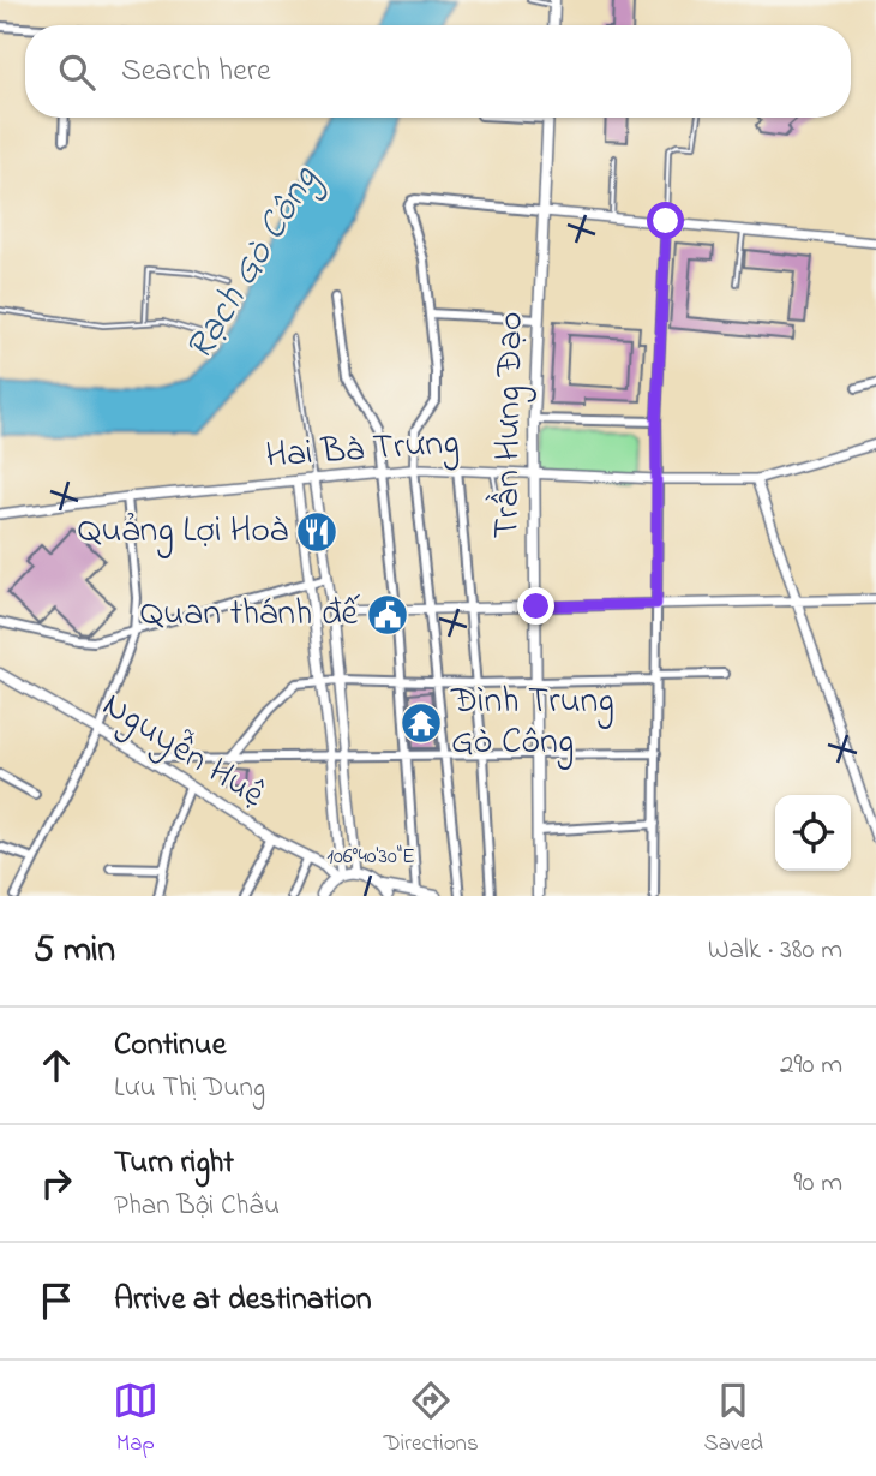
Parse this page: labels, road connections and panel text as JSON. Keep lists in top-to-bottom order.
{
  "streets": {
    "main road": ["Trần Hưng Đạo", "Nguyễn Huệ"],
    "street": ["Hai Bà Trưng"]
  },
  "crossings": [
    ["Trần Hưng Đạo", "Hai Bà Trưng"]
  ],
  "water": ["Rạch Gò Công"],
  "places": {
    "restaurant": ["Quảng Lợi Hoà"],
    "public building": ["Quan thánh đế"],
    "temple": ["Đình Trung Gò Công"]
  },
  "page": {
    "search": "Search here",
    "heading": ["5 min", "Walk · 380 m"],
    "list": [
      ["Continue", "Lưu Thị Dung", "290 m"],
      ["Turn right", "Phan Bội Châu", "90 m"],
      "Arrive at destination"
    ],
    "nav": ["Map", "Directions", "Saved"]
  },
  "coordinates": ["106°40'30\"E"]
}
